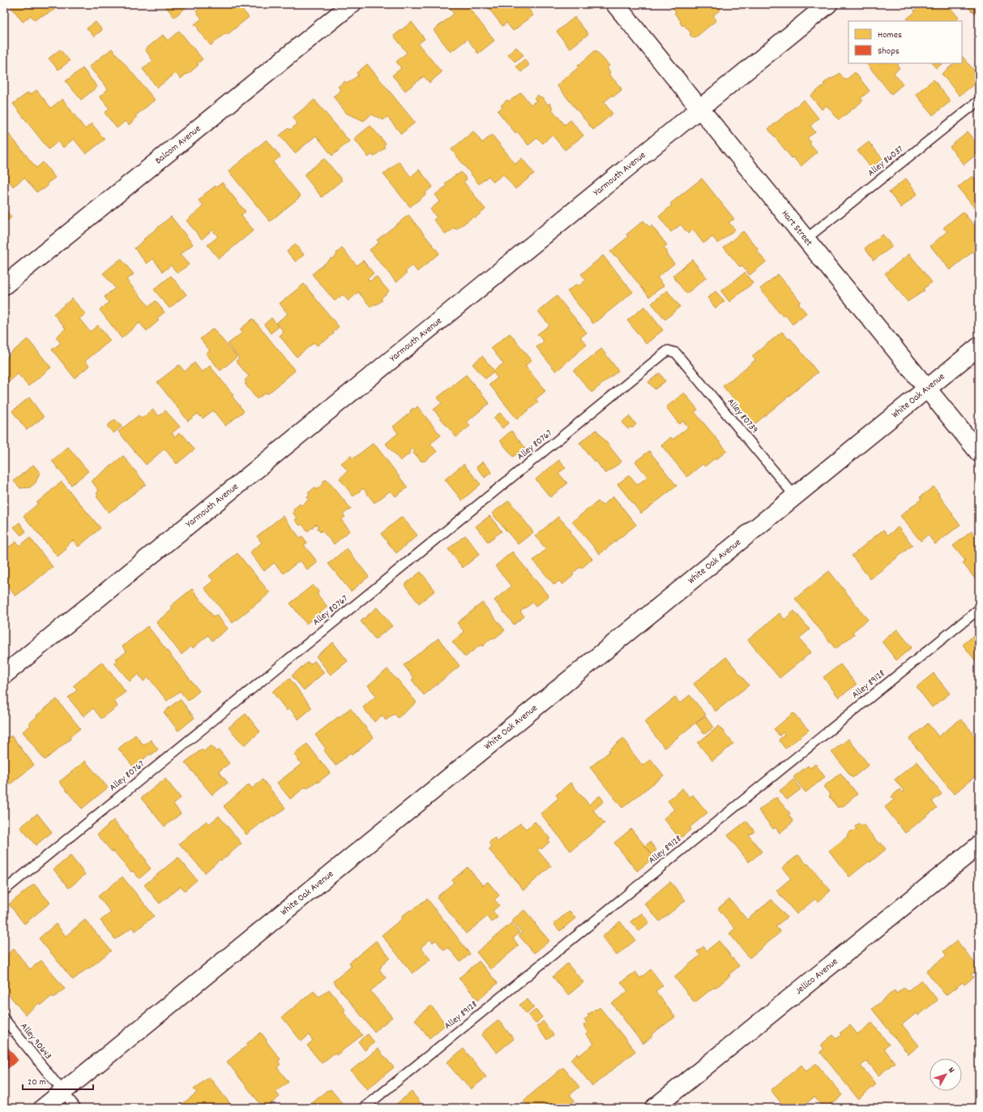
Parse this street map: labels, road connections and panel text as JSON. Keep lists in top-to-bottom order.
{
  "streets": {
    "street": [
      "Balcom Avenue",
      "Yarmouth Avenue",
      "Hart Street",
      "White Oak Avenue",
      "Jellico Avenue"
    ],
    "lane": [
      "Alley 86037",
      "Alley 80739",
      "Alley 80767",
      "Alley 89128",
      "Alley 90643"
    ]
  },
  "crossings": [
    ["Alley 86037", "Hart Street"],
    ["Yarmouth Avenue", "Hart Street"],
    ["Hart Street", "White Oak Avenue"],
    ["White Oak Avenue", "Alley 80739"],
    ["White Oak Avenue", "Alley 90643"],
    ["Alley 80739", "Alley 80767"]
  ],
  "legend": ["Homes", "Shops"],
  "scale_bar": "20 m",
  "north": "top right"
}
